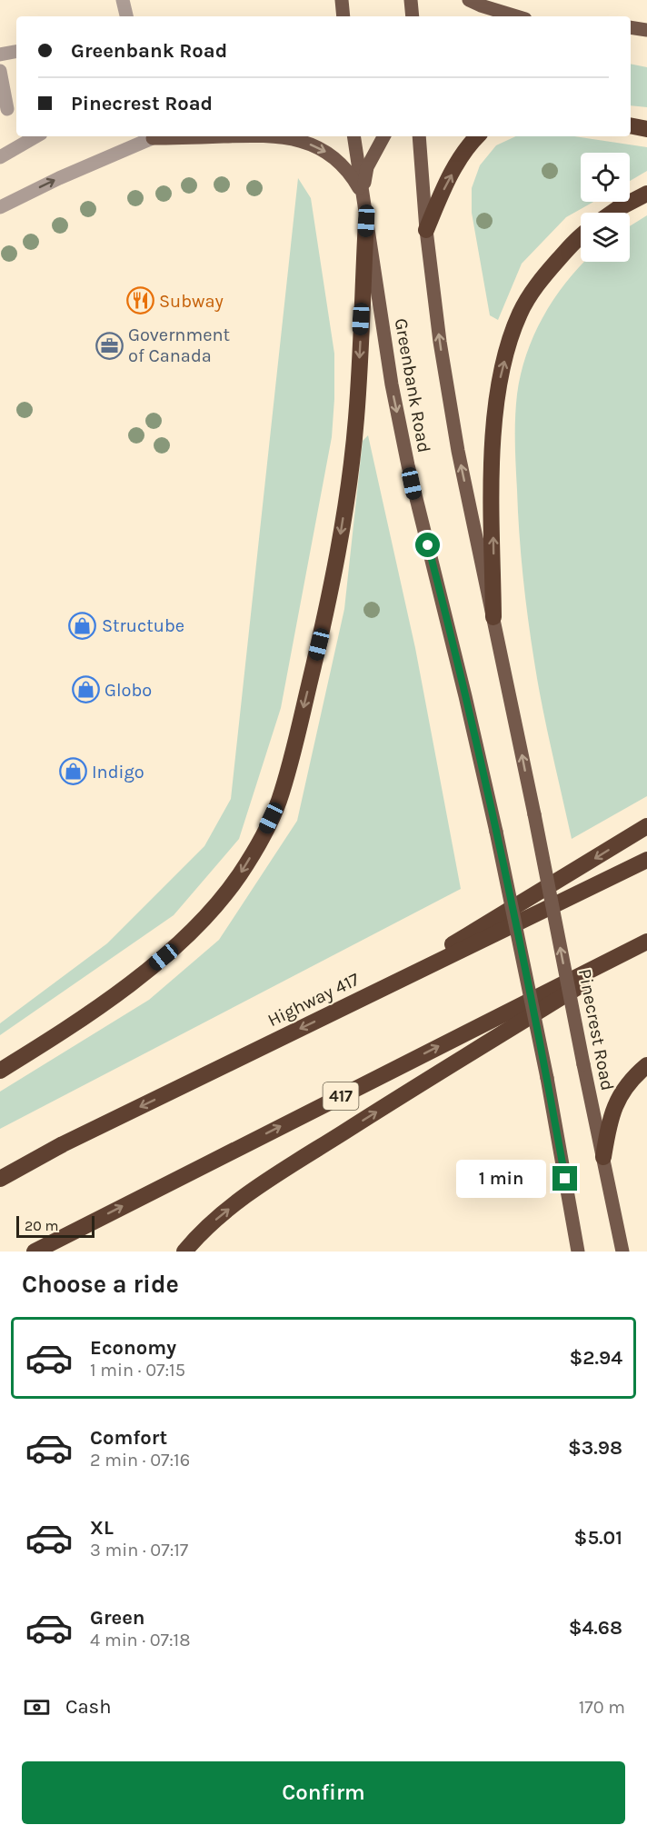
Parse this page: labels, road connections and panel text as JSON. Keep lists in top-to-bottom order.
{
  "streets": {
    "highway": ["Highway 417", "417"],
    "main road": ["Greenbank Road", "Pinecrest Road"]
  },
  "crossings": [
    ["Greenbank Road", "Pinecrest Road"]
  ],
  "one_way": ["Pinecrest Road"],
  "places": {
    "restaurant": ["Subway"],
    "office": ["Government of Canada"],
    "shop": ["Structube", "Globo", "Indigo"]
  },
  "scale_bar": "20 m",
  "page": {
    "banner": ["Greenbank Road", "Pinecrest Road"],
    "bubble": "1 min",
    "scale": "20 m",
    "heading": "Choose a ride",
    "list": [
      {
        "name": "Economy",
        "note": "1 min · 07:15",
        "value": "$2.94"
      },
      {
        "name": "Comfort",
        "note": "2 min · 07:16",
        "value": "$3.98"
      },
      {
        "name": "XL",
        "note": "3 min · 07:17",
        "value": "$5.01"
      },
      {
        "name": "Green",
        "note": "4 min · 07:18",
        "value": "$4.68"
      }
    ],
    "pay": ["Cash", "170 m"],
    "buttons": "Confirm"
  }
}
